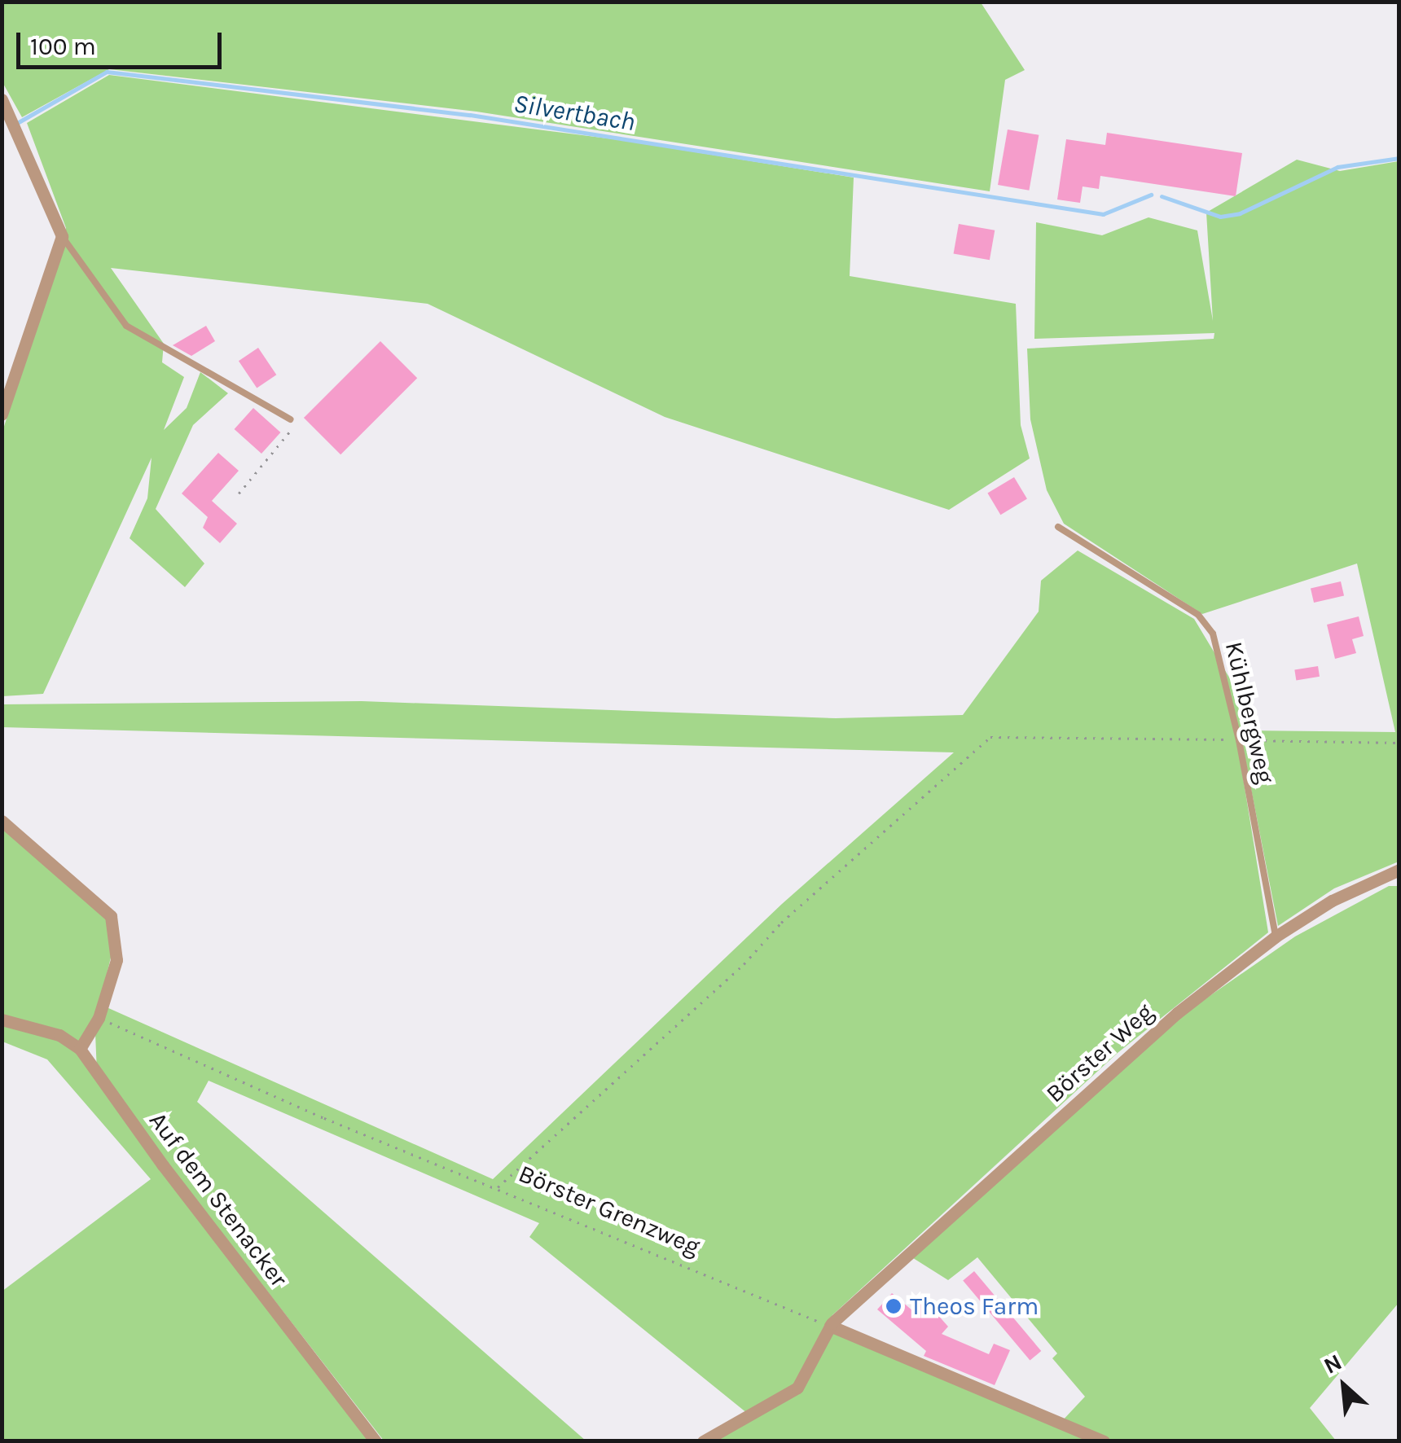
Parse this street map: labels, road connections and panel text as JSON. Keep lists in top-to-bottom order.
{
  "streets": {
    "street": ["Börster Weg", "Auf dem Stenacker"],
    "lane": ["Kühlbergweg"],
    "path": ["Börster Grenzweg"]
  },
  "crossings": [
    ["Kühlbergweg", "Börster Weg"],
    ["Börster Weg", "Börster Grenzweg"]
  ],
  "water": ["Silvertbach"],
  "places": ["Theos Farm"],
  "scale_bar": "100 m",
  "north": "top left"
}
